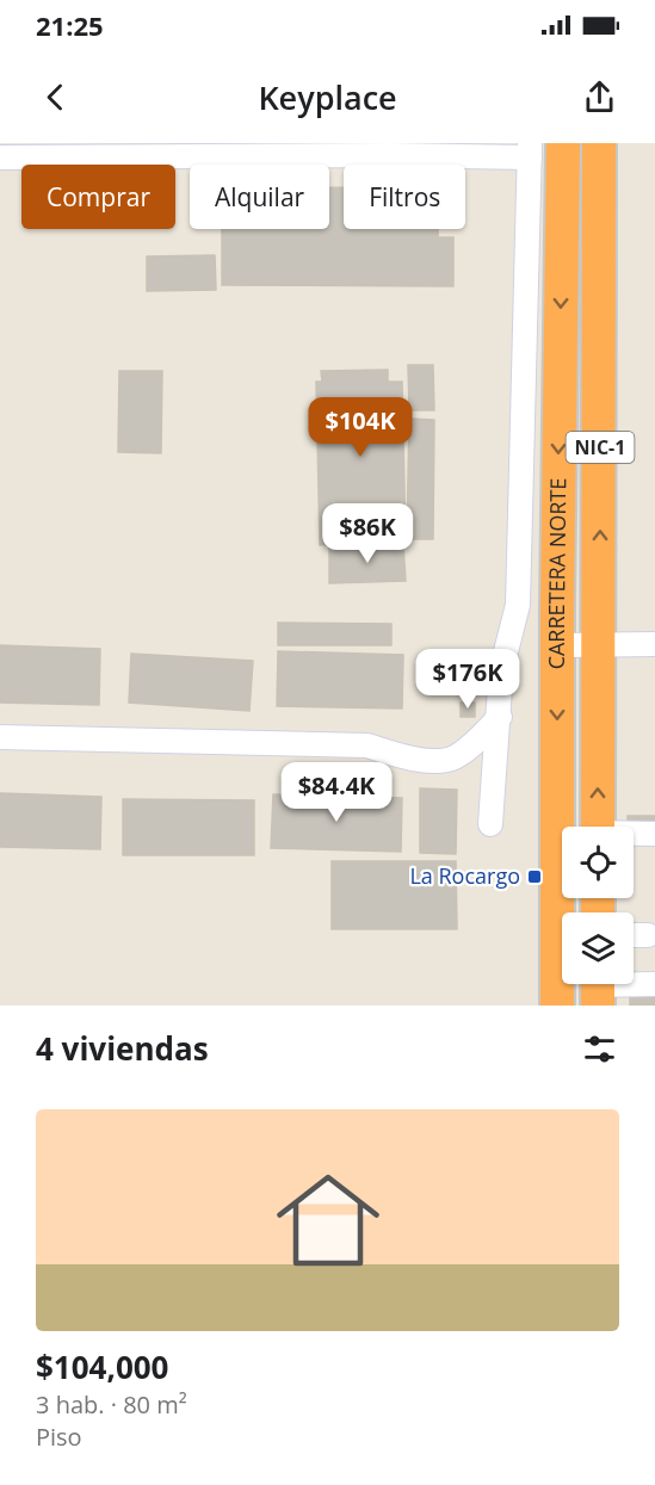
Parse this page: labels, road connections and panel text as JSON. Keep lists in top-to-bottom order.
{
  "streets": {
    "highway": ["NIC-1", "CARRETERA NORTE"]
  },
  "places": {
    "transit": ["La Rocargo"]
  },
  "page": {
    "status": "21:25",
    "header": "Keyplace",
    "chip": ["Comprar", "Alquilar", "Filtros"],
    "price": [
      "$104K",
      "$86K",
      "$176K",
      "$84.4K"
    ],
    "heading": "4 viviendas",
    "list": [
      {
        "name": "$104,000",
        "note": "3 hab. · 80 m² · Piso"
      }
    ]
  }
}
